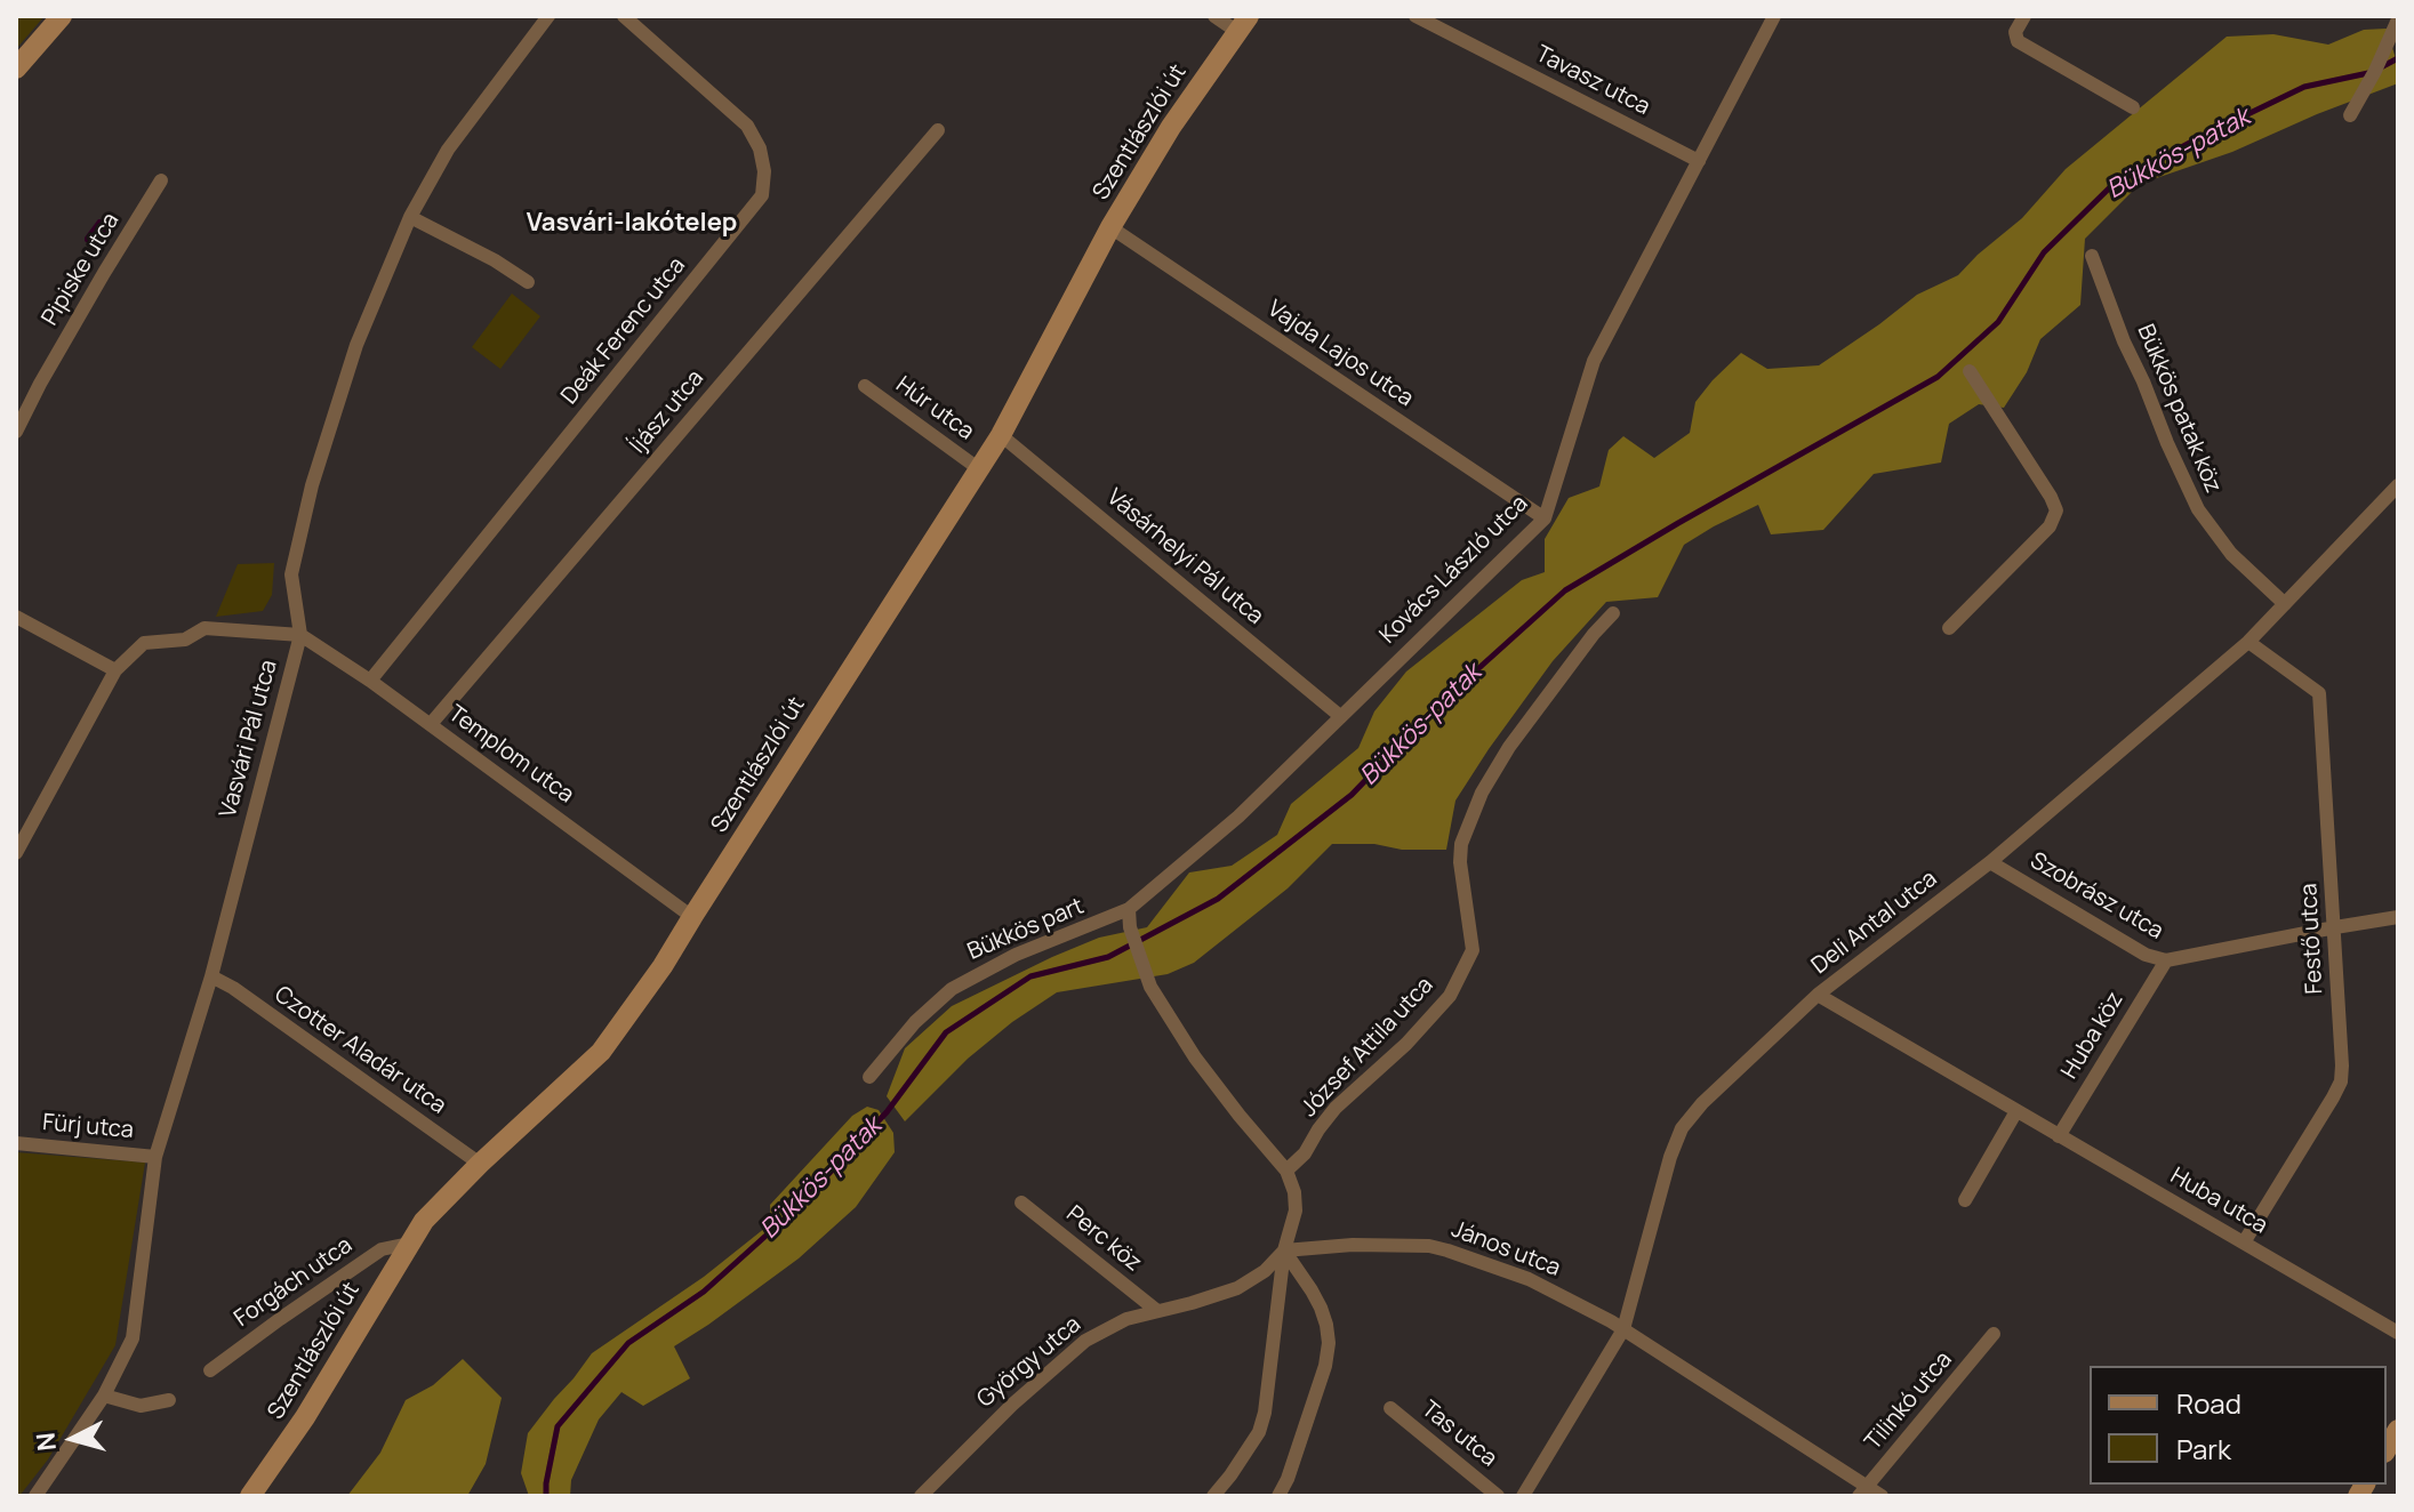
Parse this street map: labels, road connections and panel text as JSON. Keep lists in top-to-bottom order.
{
  "streets": {
    "main road": ["Szentlászlói út"],
    "street": [
      "Tavasz utca",
      "Pipiske utca",
      "Deák Ferenc utca",
      "Vajda Lajos utca",
      "Húr utca",
      "Bükkös patak köz",
      "Íjász utca",
      "Vásárhelyi Pál utca",
      "Kovács László utca",
      "Vasvári Pál utca",
      "Templom utca",
      "Szobrász utca",
      "Deli Antal utca",
      "Bükkös part",
      "Festő utca",
      "Huba köz",
      "József Attila utca",
      "Czotter Aladár utca",
      "Fürj utca",
      "Huba utca",
      "Perc köz",
      "János utca",
      "Forgách utca",
      "György utca",
      "Tilinkó utca",
      "Tas utca"
    ]
  },
  "crossings": [
    ["Tavasz utca", "Kovács László utca"],
    ["Szentlászlói út", "Vajda Lajos utca"],
    ["Szentlászlói út", "Húr utca"],
    ["Szentlászlói út", "Vásárhelyi Pál utca"],
    ["Szentlászlói út", "Templom utca"],
    ["Szentlászlói út", "Czotter Aladár utca"],
    ["Szentlászlói út", "Forgách utca"],
    ["Deák Ferenc utca", "Templom utca"],
    ["Vajda Lajos utca", "Kovács László utca"],
    ["Bükkös patak köz", "Deli Antal utca"],
    ["Íjász utca", "Templom utca"],
    ["Vásárhelyi Pál utca", "Kovács László utca"],
    ["Kovács László utca", "Bükkös part"],
    ["Vasvári Pál utca", "Templom utca"],
    ["Vasvári Pál utca", "Czotter Aladár utca"],
    ["Vasvári Pál utca", "Fürj utca"],
    ["Szobrász utca", "Deli Antal utca"],
    ["Szobrász utca", "Festő utca"],
    ["Szobrász utca", "Huba köz"],
    ["Deli Antal utca", "Festő utca"],
    ["Deli Antal utca", "Huba utca"],
    ["Deli Antal utca", "János utca"],
    ["Festő utca", "Huba utca"],
    ["Huba köz", "Huba utca"],
    ["Perc köz", "György utca"],
    ["János utca", "György utca"],
    ["János utca", "Tilinkó utca"]
  ],
  "districts": ["Vasvári-lakótelep"],
  "water": ["Bükkös-patak"],
  "legend": ["Road", "Park"],
  "north": "left"
}
